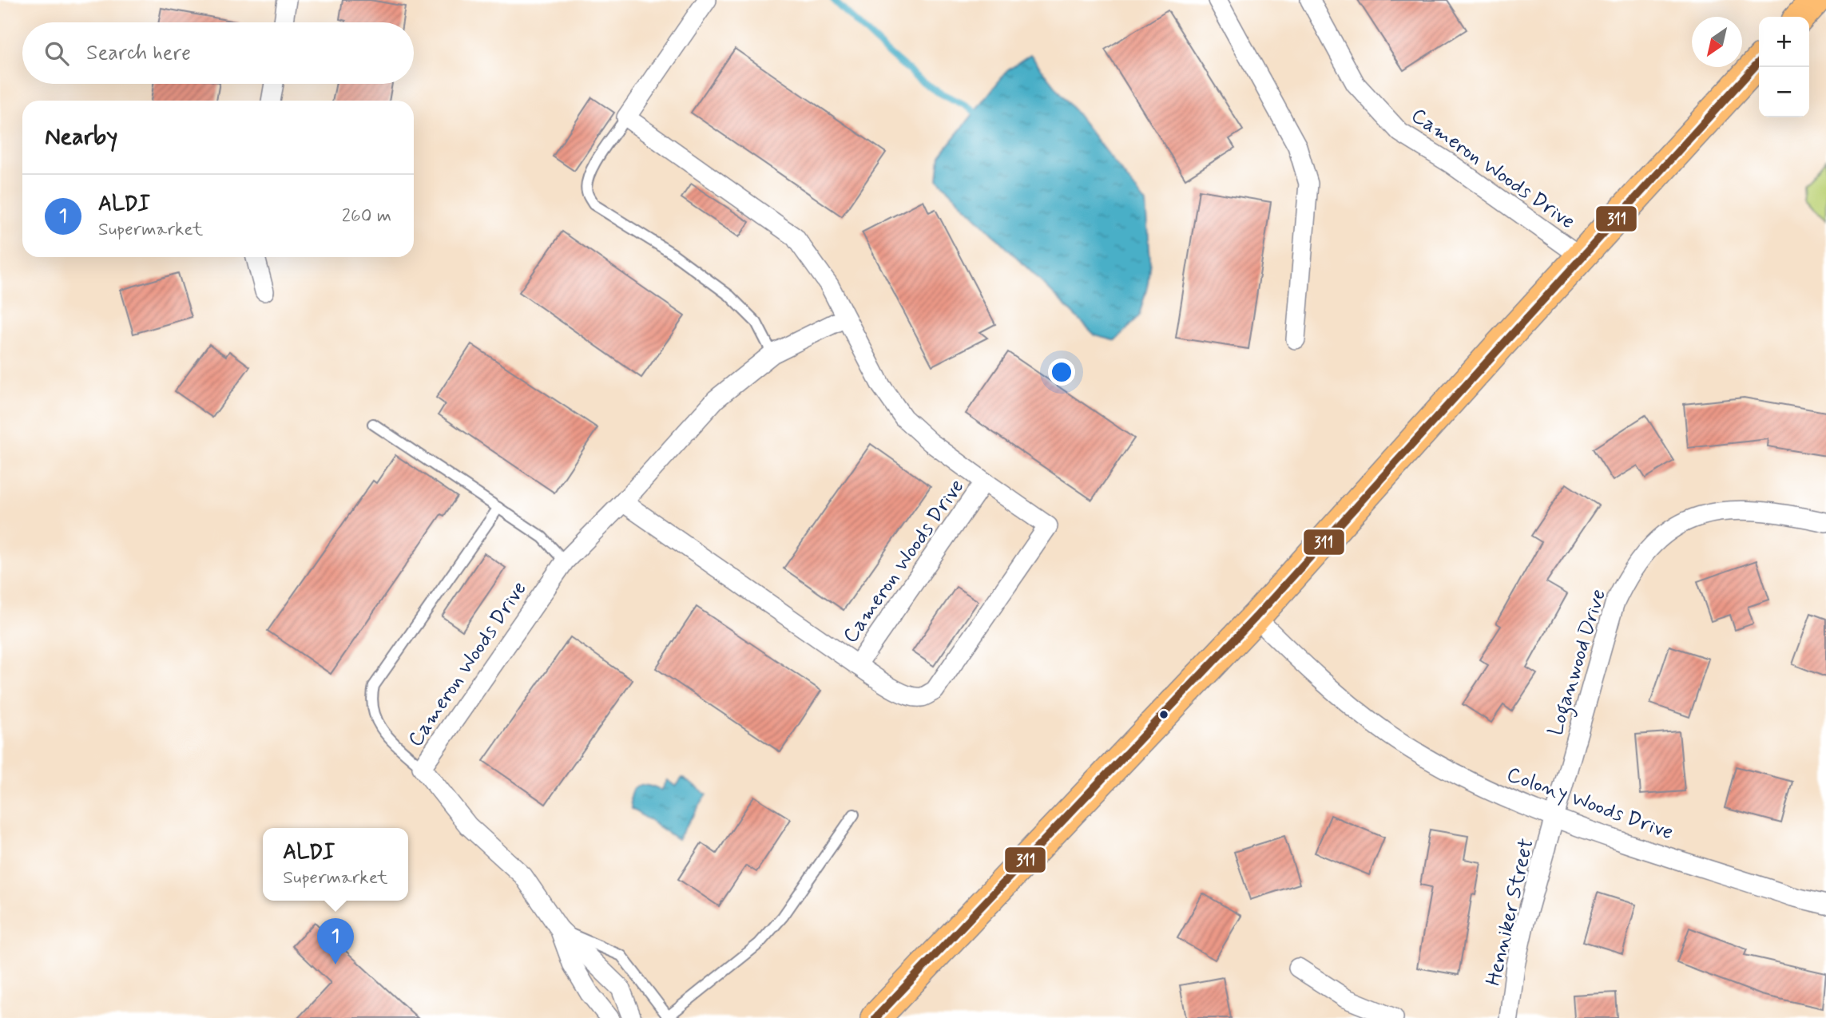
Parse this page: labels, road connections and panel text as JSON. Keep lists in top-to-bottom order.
{
  "streets": {
    "street": [
      "Cameron Woods Drive",
      "Loganwood Drive",
      "Colony Woods Drive",
      "Henniker Street"
    ]
  },
  "crossings": [
    ["Loganwood Drive", "Colony Woods Drive"],
    ["Loganwood Drive", "Henniker Street"],
    ["Colony Woods Drive", "Henniker Street"]
  ],
  "lines": ["transit line 311"],
  "north": "bottom left",
  "page": {
    "map_buttons": ["+", "−"],
    "search": "Search here",
    "heading": "Nearby",
    "list": [
      {
        "mark": "1",
        "name": "ALDI",
        "note": "Supermarket",
        "value": "260 m"
      }
    ],
    "popup": ["ALDI", "Supermarket"],
    "pins": "1"
  }
}
